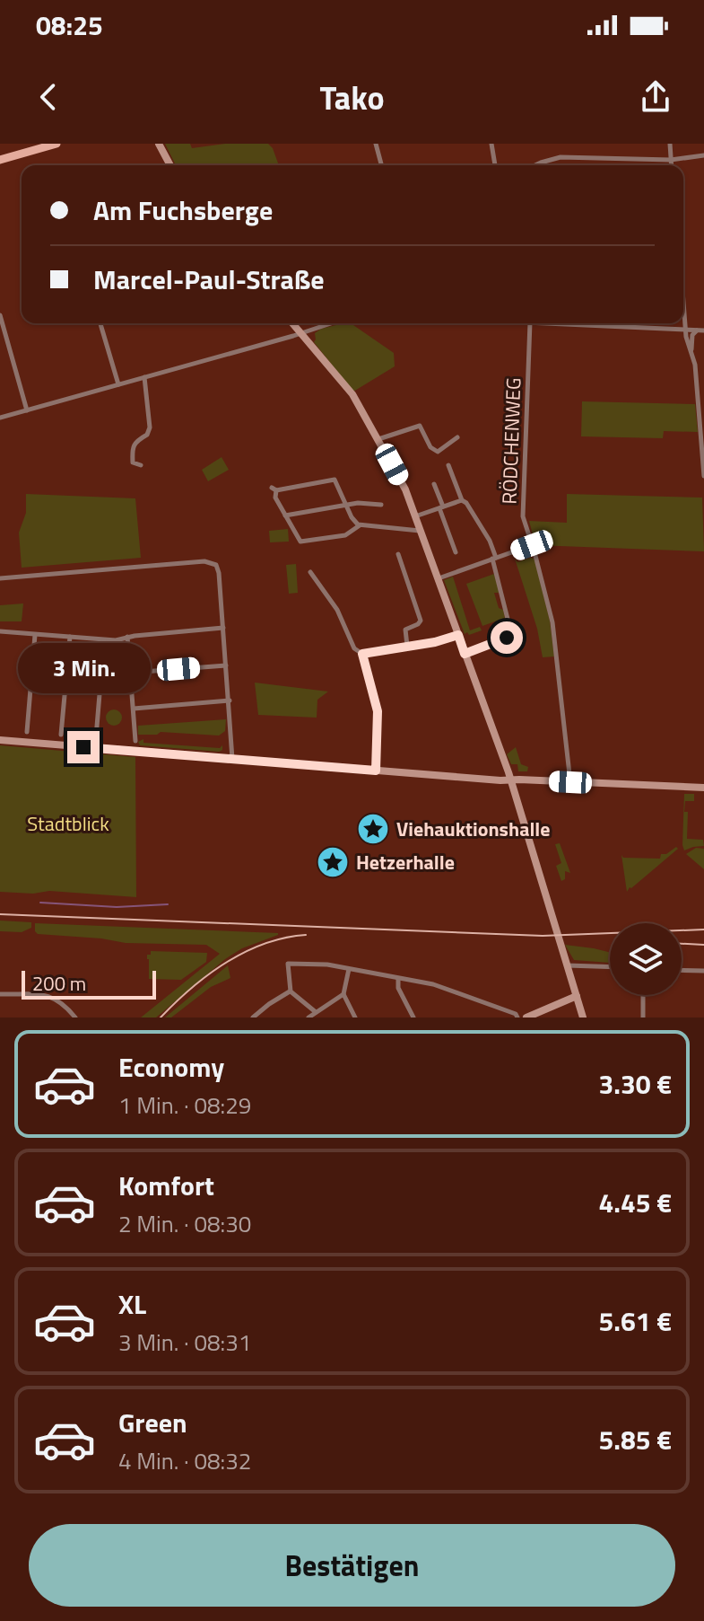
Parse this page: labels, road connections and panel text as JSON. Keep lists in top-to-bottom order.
{
  "streets": {
    "street": ["RÖDCHENWEG"]
  },
  "parks": ["Stadtblick"],
  "places": {
    "place": ["Viehauktionshalle", "Hetzerhalle"]
  },
  "scale_bar": "200 m",
  "page": {
    "status": "08:25",
    "header": "Tako",
    "banner": ["Am Fuchsberge", "Marcel-Paul-Straße"],
    "bubble": "3 Min.",
    "scale": "200 m",
    "list": [
      {
        "name": "Economy",
        "note": "1 Min. · 08:29",
        "value": "3.30 €"
      },
      {
        "name": "Komfort",
        "note": "2 Min. · 08:30",
        "value": "4.45 €"
      },
      {
        "name": "XL",
        "note": "3 Min. · 08:31",
        "value": "5.61 €"
      },
      {
        "name": "Green",
        "note": "4 Min. · 08:32",
        "value": "5.85 €"
      }
    ],
    "buttons": "Bestätigen"
  }
}
